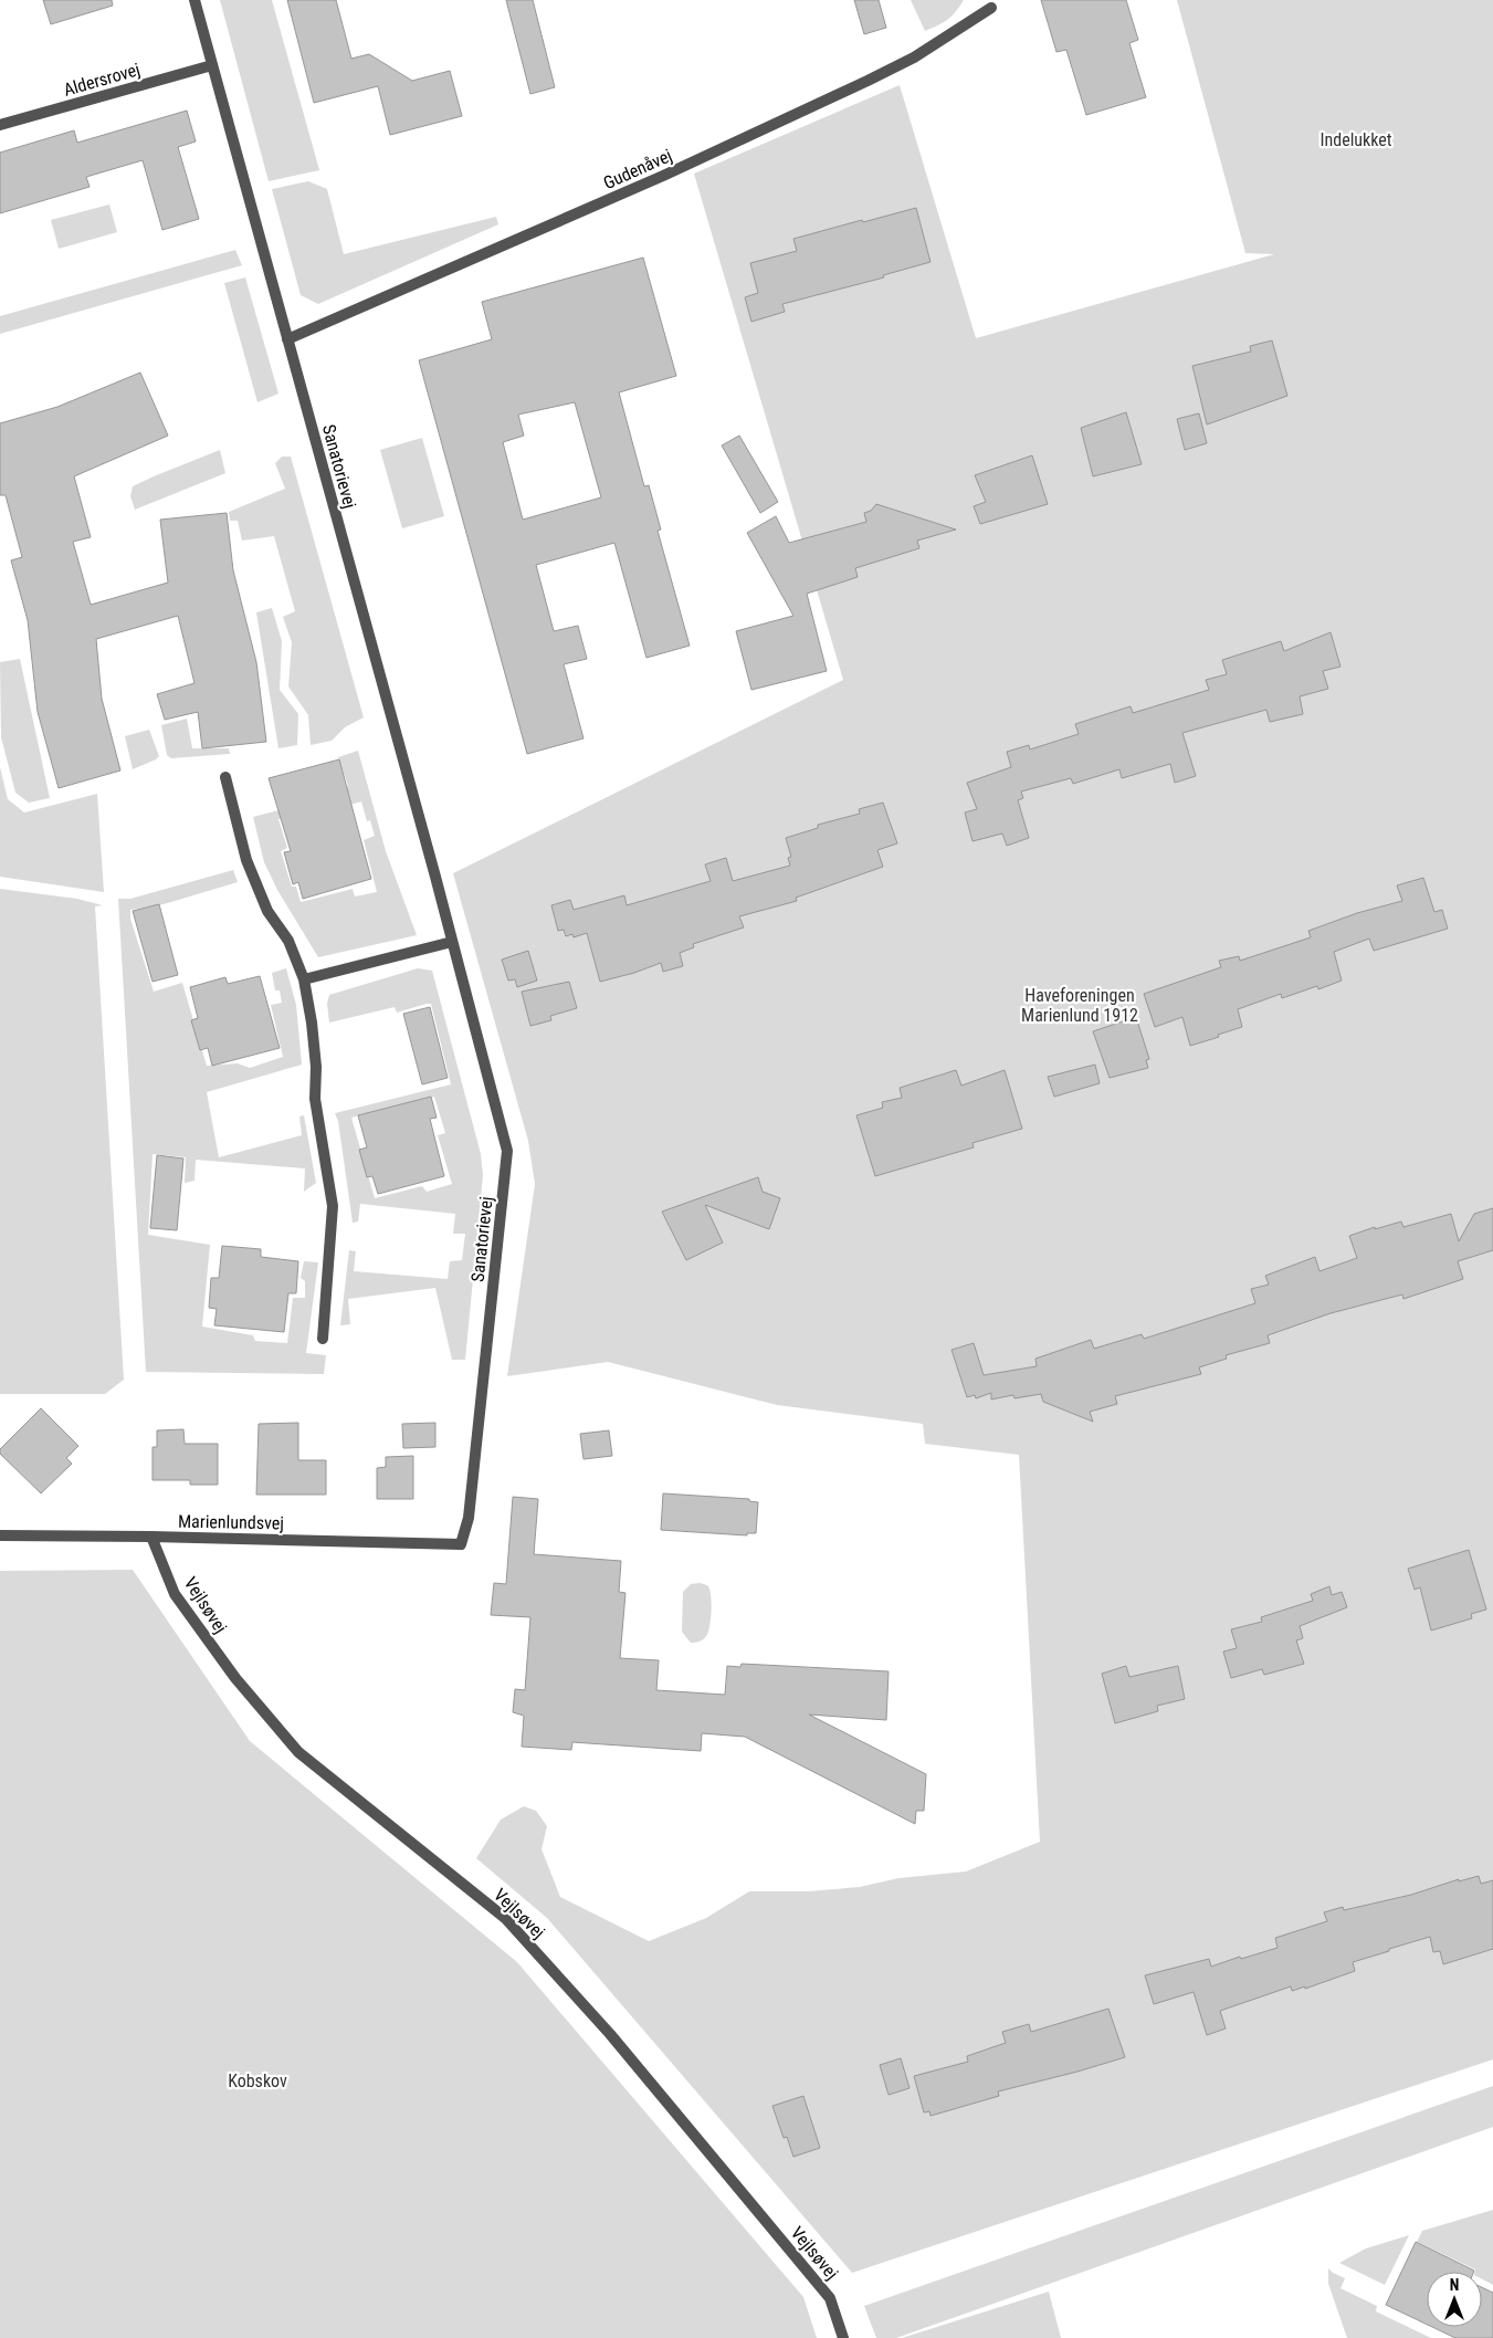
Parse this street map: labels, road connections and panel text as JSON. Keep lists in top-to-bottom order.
{
  "streets": {
    "street": [
      "Aldersrovej",
      "Gudenåvej",
      "Sanatorievej",
      "Marienlundsvej",
      "Vejlsøvej"
    ]
  },
  "crossings": [
    ["Aldersrovej", "Sanatorievej"],
    ["Gudenåvej", "Sanatorievej"],
    ["Sanatorievej", "Marienlundsvej"],
    ["Marienlundsvej", "Vejlsøvej"]
  ],
  "parks": ["Indelukket", "Haveforeningen Marienlund 1912", "Kobskov"],
  "north": "top"
}
